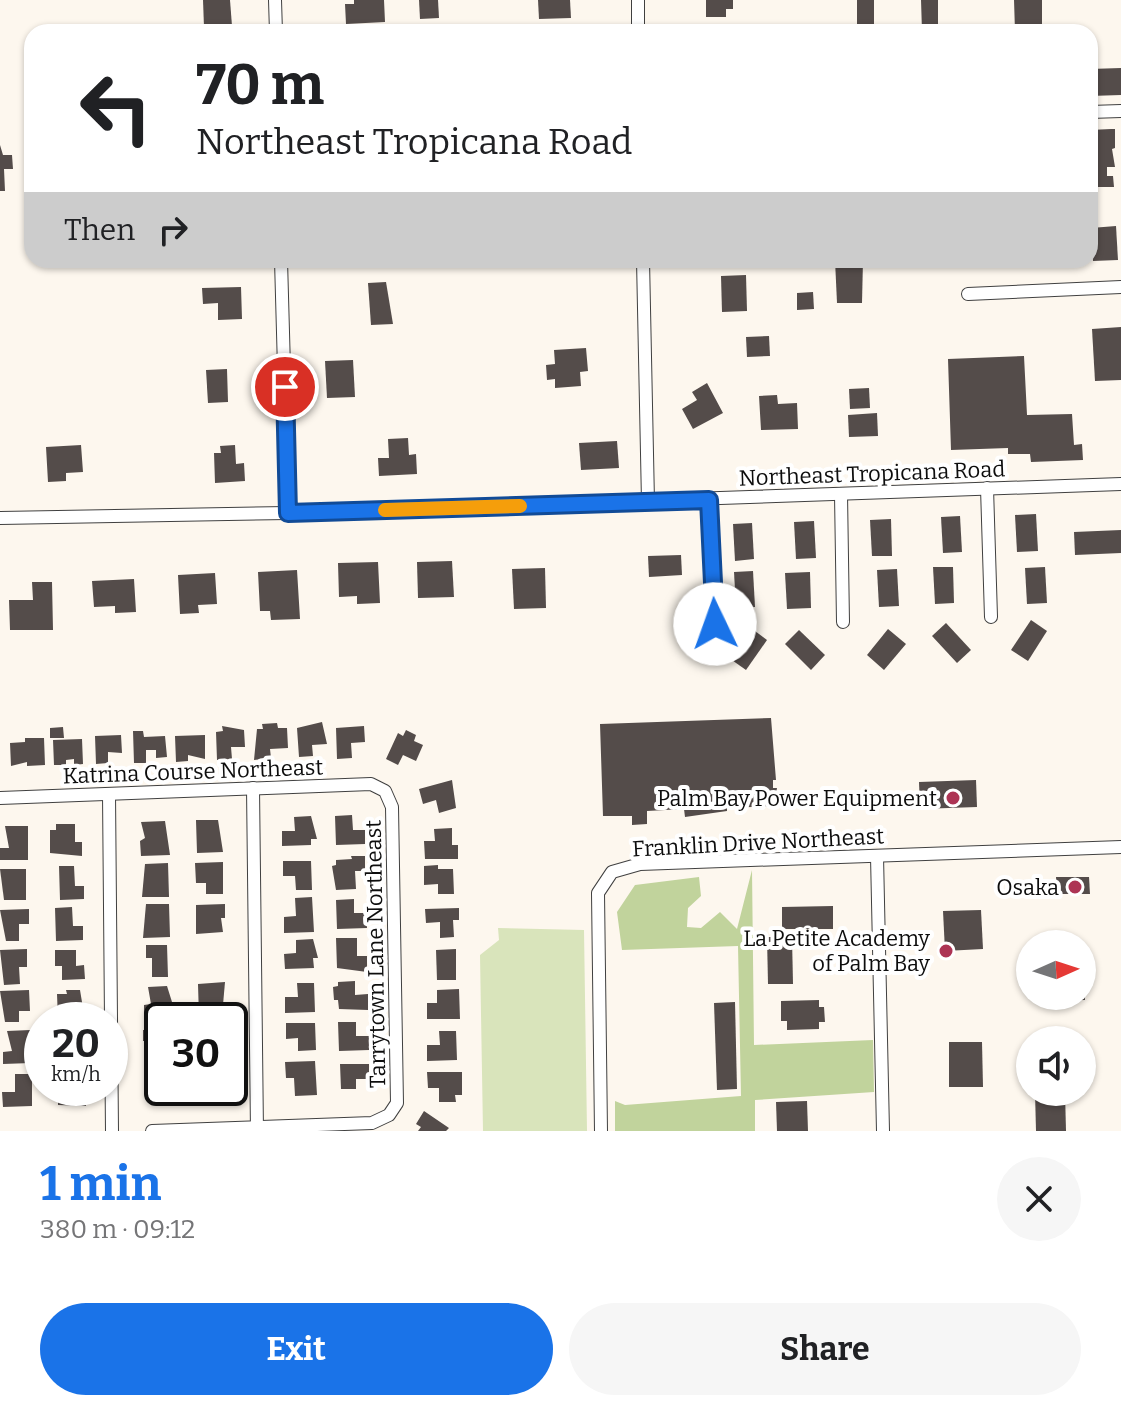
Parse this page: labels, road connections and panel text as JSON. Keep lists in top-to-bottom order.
{
  "streets": {
    "street": [
      "Northeast Tropicana Road",
      "Katrina Course Northeast",
      "Franklin Drive Northeast",
      "Tarrytown Lane Northeast"
    ]
  },
  "crossings": [
    ["Katrina Course Northeast", "Tarrytown Lane Northeast"]
  ],
  "places": ["Palm Bay Power Equipment", "Osaka", "La Petite Academy of Palm Bay"],
  "north": "right",
  "page": {
    "turn": ["70 m", "Northeast Tropicana Road"],
    "then": "Then",
    "speed": "20 km/h",
    "limit": "30",
    "heading": ["1 min", "380 m · 09:12"],
    "buttons": ["Exit", "Share"]
  }
}
